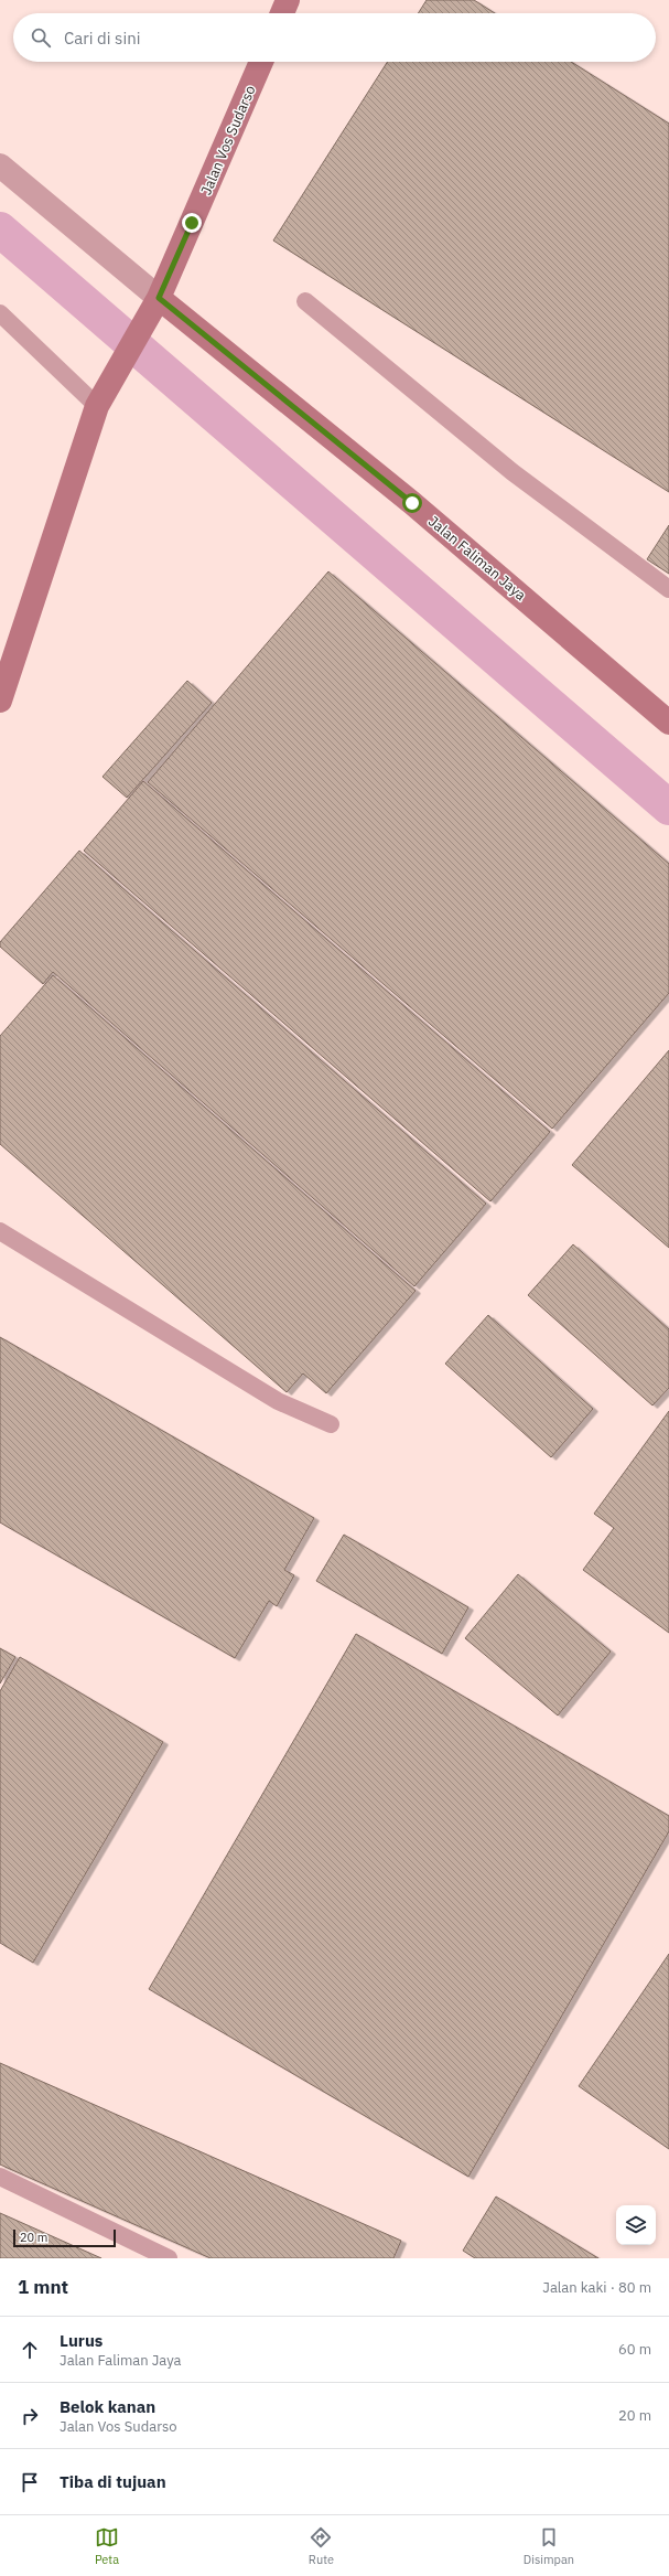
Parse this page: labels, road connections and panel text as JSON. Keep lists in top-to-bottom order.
{
  "streets": {
    "street": ["Jalan Vos Sudarso", "Jalan Faliman Jaya"]
  },
  "crossings": [
    ["Jalan Vos Sudarso", "Jalan Faliman Jaya"]
  ],
  "scale_bar": "20 m",
  "page": {
    "search": "Cari di sini",
    "scale": "20 m",
    "heading": ["1 mnt", "Jalan kaki · 80 m"],
    "list": [
      ["Lurus", "Jalan Faliman Jaya", "60 m"],
      ["Belok kanan", "Jalan Vos Sudarso", "20 m"],
      "Tiba di tujuan"
    ],
    "nav": ["Peta", "Rute", "Disimpan"]
  }
}
